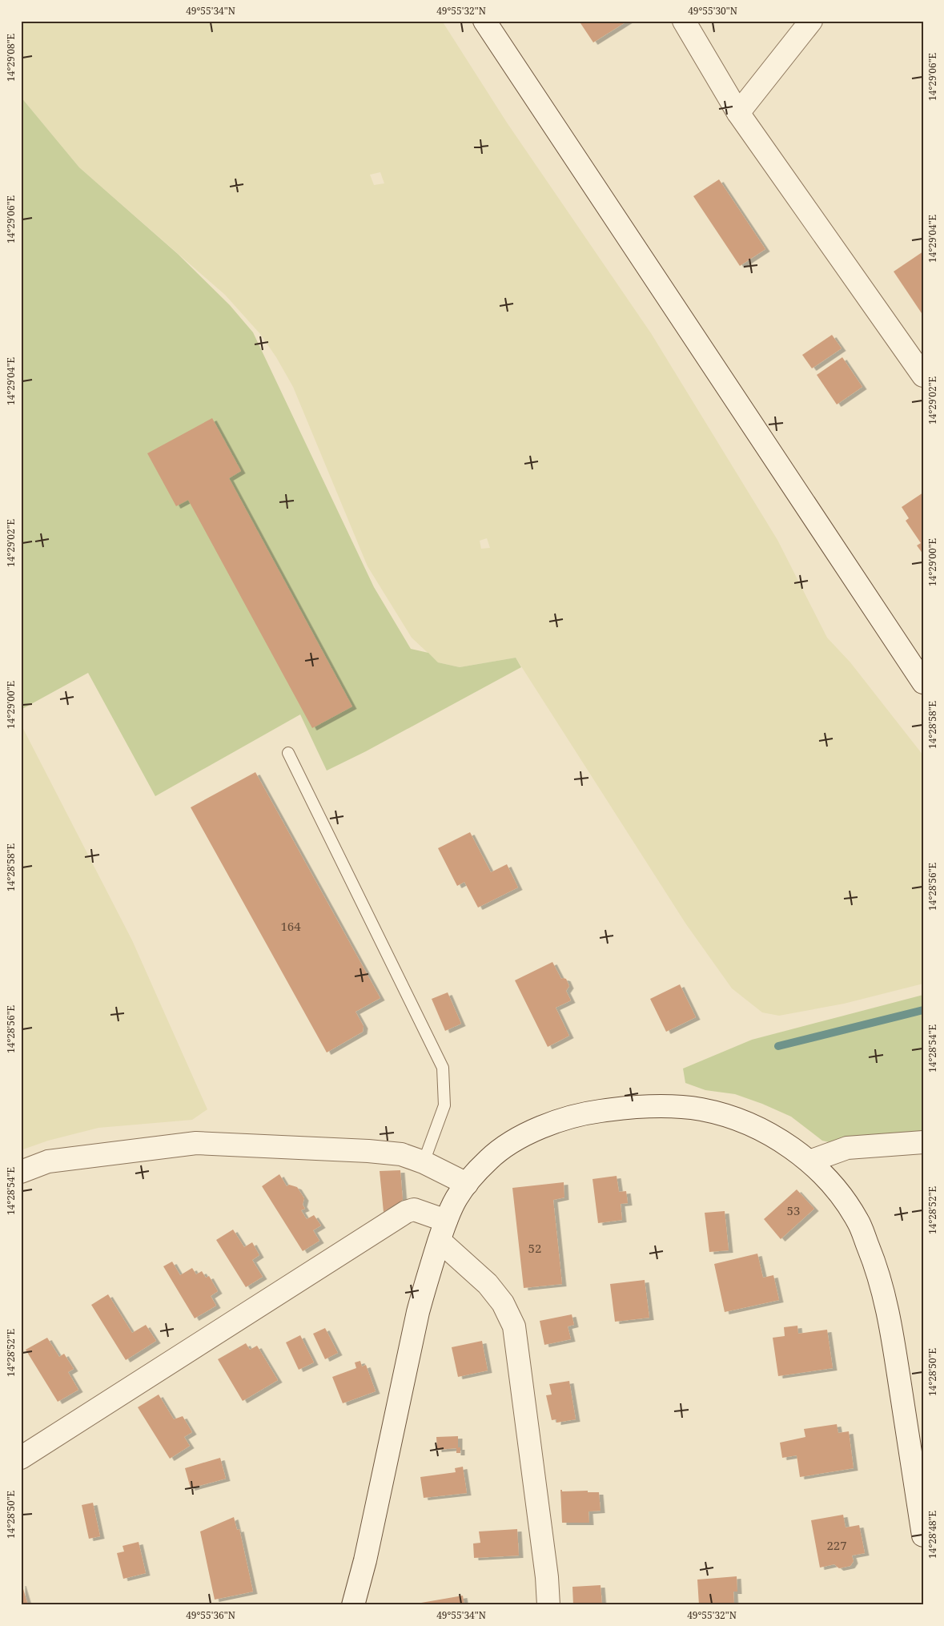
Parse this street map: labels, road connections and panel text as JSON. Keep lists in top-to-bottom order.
{
  "house_numbers": [
    "164",
    "53",
    "52",
    "227"
  ],
  "coordinates": [
    "49°55'34\"N",
    "49°55'32\"N",
    "49°55'30\"N",
    "14°29'08\"E",
    "14°29'06\"E",
    "14°29'04\"E",
    "14°29'02\"E",
    "14°29'00\"E",
    "14°28'58\"E",
    "14°28'56\"E",
    "14°28'54\"E",
    "14°28'52\"E",
    "14°28'50\"E",
    "14°28'48\"E",
    "49°55'36\"N"
  ]
}
